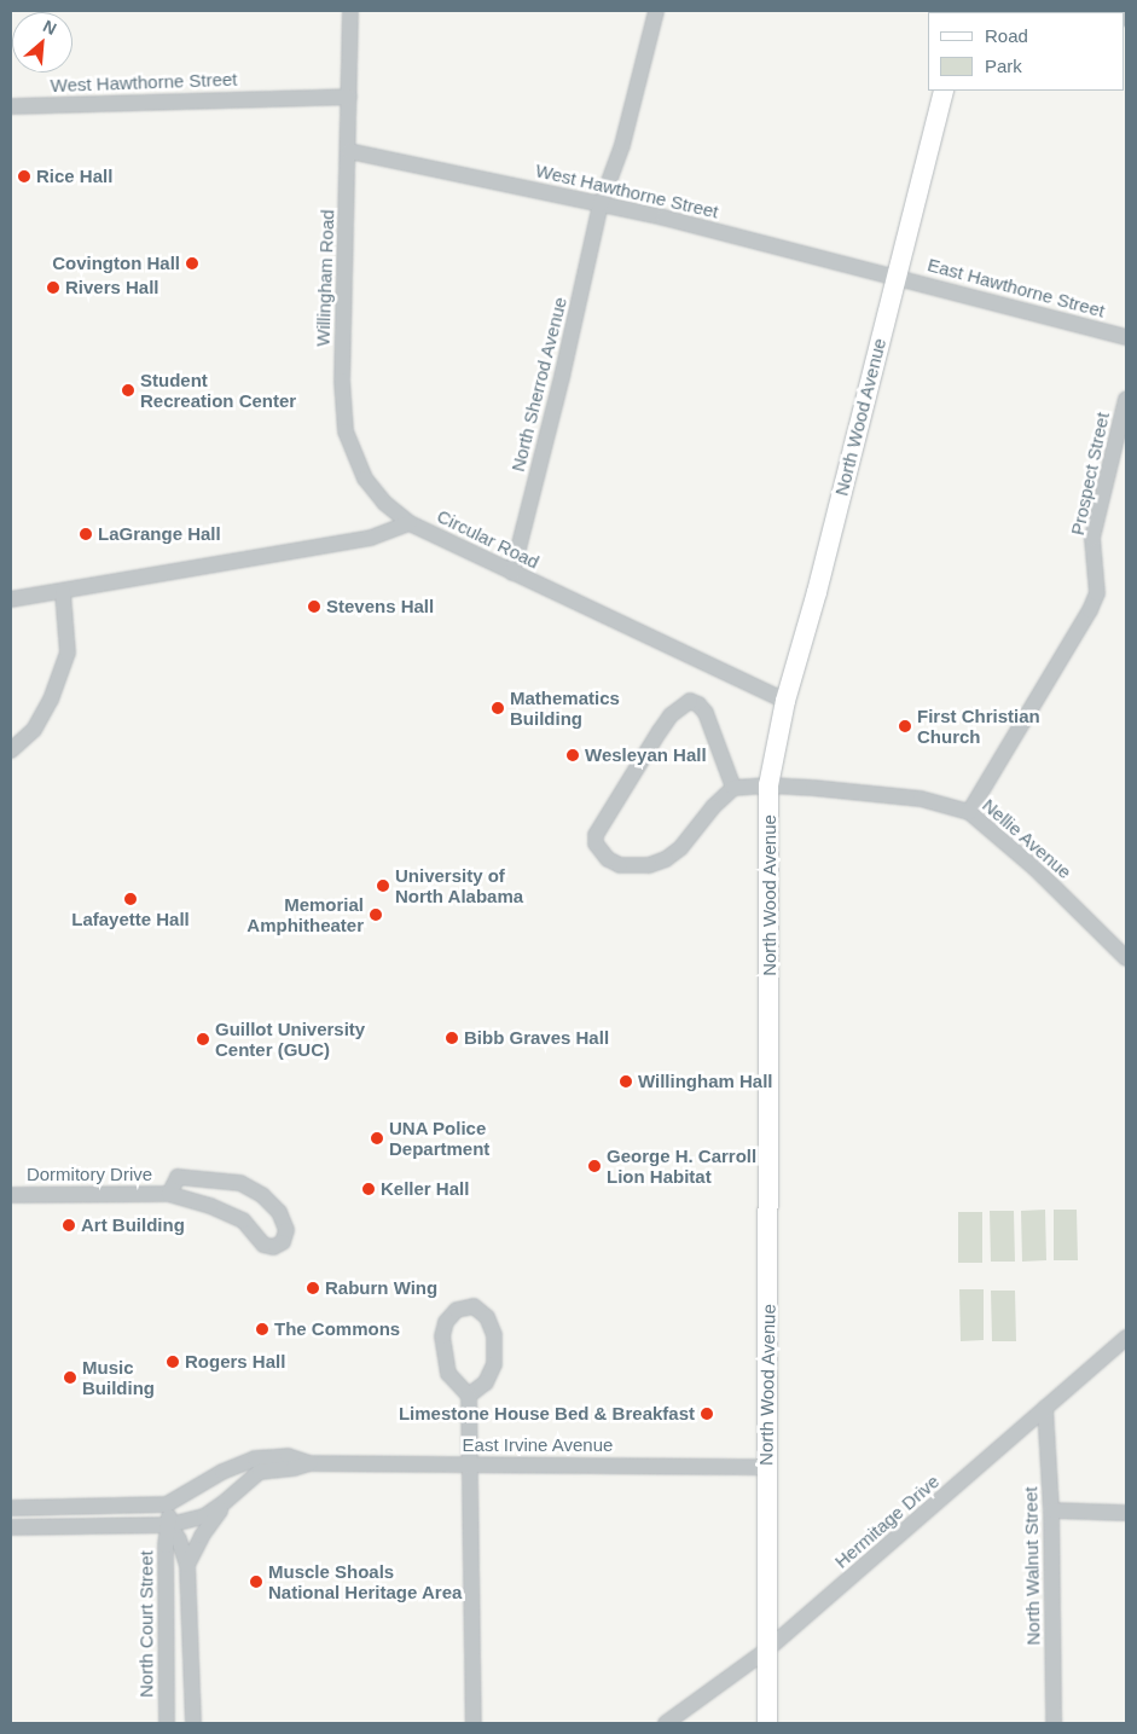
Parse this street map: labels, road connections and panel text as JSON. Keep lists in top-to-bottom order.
{
  "streets": {
    "main road": ["North Wood Avenue"],
    "street": [
      "West Hawthorne Street",
      "Willingham Road",
      "East Hawthorne Street",
      "North Sherrod Avenue",
      "Prospect Street",
      "Circular Road",
      "Nellie Avenue",
      "Dormitory Drive",
      "East Irvine Avenue",
      "Hermitage Drive",
      "North Walnut Street",
      "North Court Street"
    ]
  },
  "crossings": [
    ["West Hawthorne Street", "Willingham Road"],
    ["West Hawthorne Street", "East Hawthorne Street"],
    ["West Hawthorne Street", "North Sherrod Avenue"],
    ["West Hawthorne Street", "North Wood Avenue"],
    ["Willingham Road", "Circular Road"],
    ["East Hawthorne Street", "North Wood Avenue"],
    ["North Sherrod Avenue", "Circular Road"],
    ["North Wood Avenue", "Circular Road"],
    ["North Wood Avenue", "Nellie Avenue"],
    ["North Wood Avenue", "East Irvine Avenue"],
    ["North Wood Avenue", "Hermitage Drive"],
    ["Prospect Street", "Nellie Avenue"],
    ["East Irvine Avenue", "North Court Street"],
    ["Hermitage Drive", "North Walnut Street"]
  ],
  "places": [
    "Rice Hall",
    "Covington Hall",
    "Rivers Hall",
    "Student Recreation Center",
    "LaGrange Hall",
    "Stevens Hall",
    "Mathematics Building",
    "First Christian Church",
    "Wesleyan Hall",
    "University of North Alabama",
    "Lafayette Hall",
    "Memorial Amphitheater",
    "Bibb Graves Hall",
    "Guillot University Center (GUC)",
    "Willingham Hall",
    "UNA Police Department",
    "George H. Carroll Lion Habitat",
    "Keller Hall",
    "Art Building",
    "Raburn Wing",
    "The Commons",
    "Rogers Hall",
    "Music Building",
    "Limestone House Bed & Breakfast",
    "Muscle Shoals National Heritage Area"
  ],
  "legend": ["Road", "Park"],
  "north": "top right"
}
